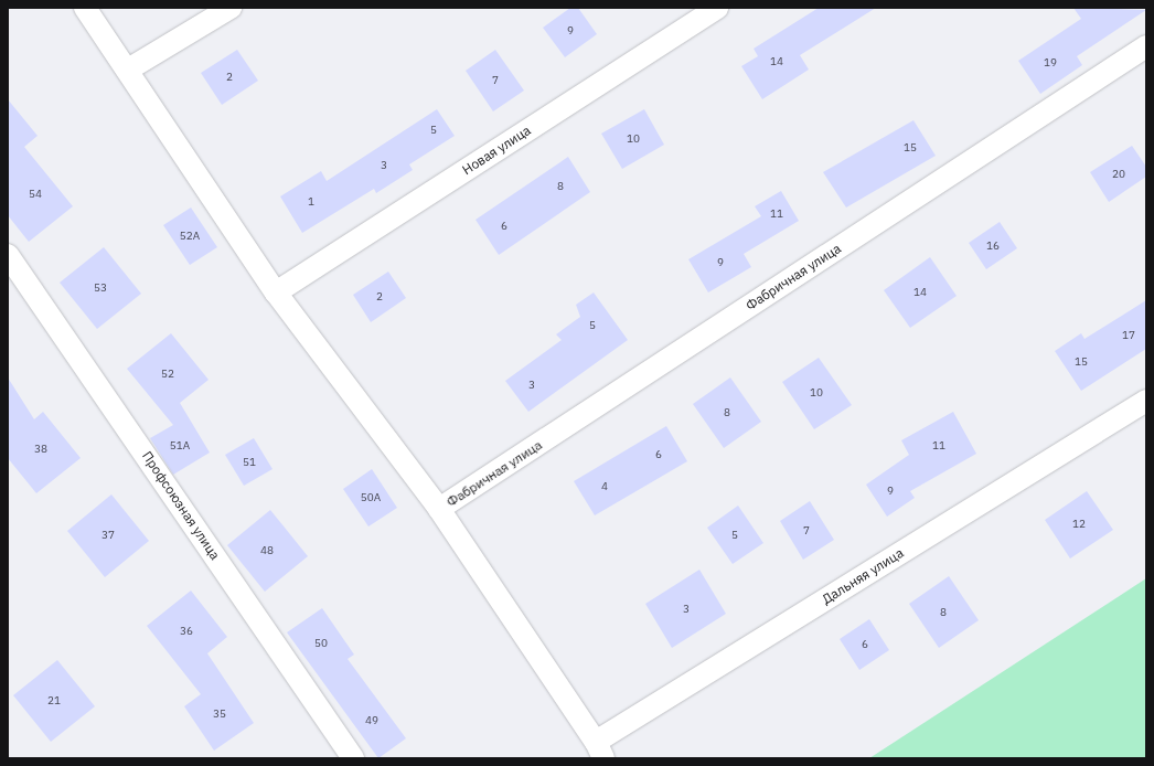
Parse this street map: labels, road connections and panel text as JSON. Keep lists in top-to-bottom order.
{
  "streets": {
    "street": [
      "Новая улица",
      "Фабричная улица",
      "Профсоюзная улица",
      "Дальняя улица"
    ]
  },
  "house_numbers": [
    "9",
    "14",
    "19",
    "2",
    "7",
    "5",
    "10",
    "15",
    "3",
    "20",
    "8",
    "54",
    "1",
    "11",
    "6",
    "52А",
    "16",
    "9",
    "53",
    "14",
    "2",
    "5",
    "17",
    "15",
    "52",
    "3",
    "10",
    "8",
    "51А",
    "11",
    "38",
    "6",
    "51",
    "4",
    "9",
    "50А",
    "12",
    "7",
    "37",
    "5",
    "48",
    "3",
    "8",
    "36",
    "50",
    "6",
    "21",
    "35",
    "49"
  ]
}
